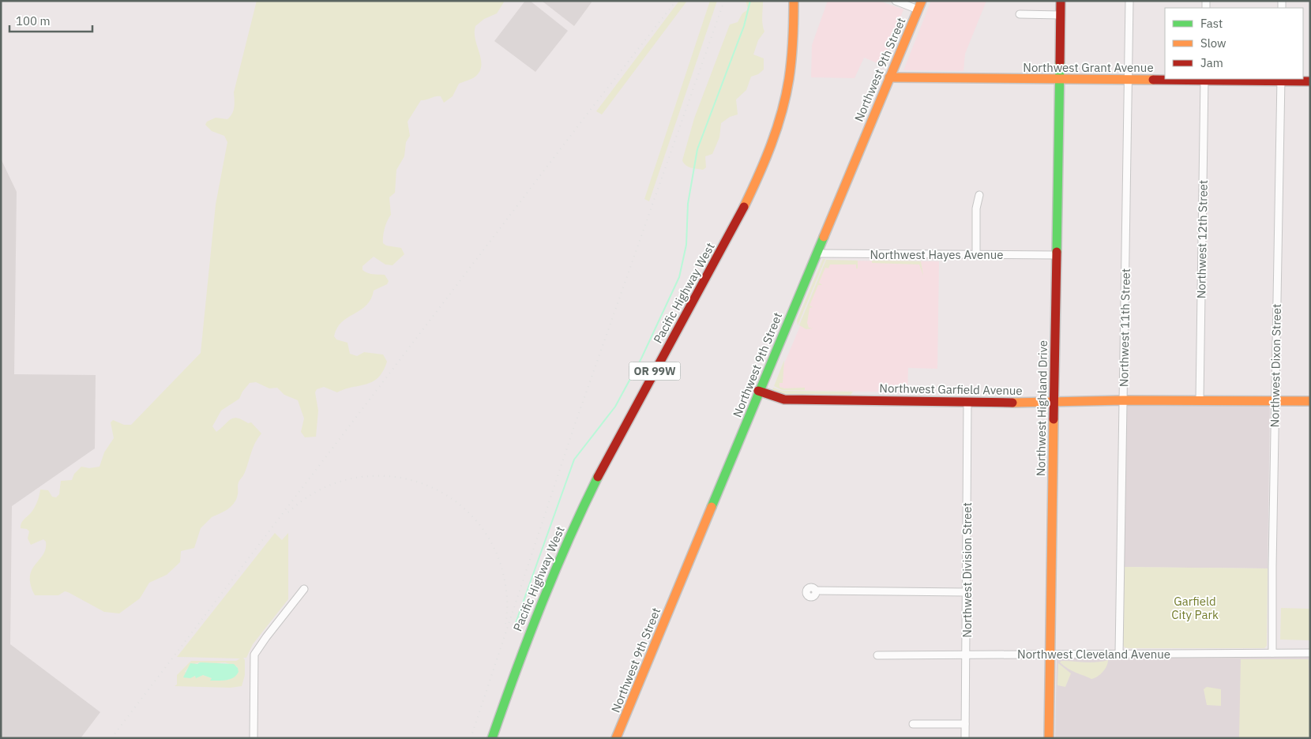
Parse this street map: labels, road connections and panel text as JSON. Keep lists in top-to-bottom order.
{
  "streets": {
    "main road": [
      "Northwest Grant Avenue",
      "Northwest 9th Street",
      "Pacific Highway West",
      "OR 99W",
      "Northwest Garfield Avenue",
      "Northwest Highland Drive"
    ],
    "street": [
      "Northwest 12th Street",
      "Northwest Hayes Avenue",
      "Northwest 11th Street",
      "Northwest Dixon Street",
      "Northwest Division Street",
      "Northwest Cleveland Avenue"
    ]
  },
  "crossings": [
    ["Northwest Grant Avenue", "Northwest 9th Street"],
    ["Northwest Grant Avenue", "Northwest 12th Street"],
    ["Northwest Grant Avenue", "Northwest 11th Street"],
    ["Northwest Grant Avenue", "Northwest Dixon Street"],
    ["Northwest Grant Avenue", "Northwest Highland Drive"],
    ["Northwest 9th Street", "Northwest Hayes Avenue"],
    ["Northwest 9th Street", "Northwest Garfield Avenue"],
    ["Northwest 12th Street", "Northwest Garfield Avenue"],
    ["Northwest Hayes Avenue", "Northwest Highland Drive"],
    ["Northwest 11th Street", "Northwest Garfield Avenue"],
    ["Northwest 11th Street", "Northwest Cleveland Avenue"],
    ["Northwest Dixon Street", "Northwest Garfield Avenue"],
    ["Northwest Dixon Street", "Northwest Cleveland Avenue"],
    ["Northwest Garfield Avenue", "Northwest Highland Drive"],
    ["Northwest Garfield Avenue", "Northwest Division Street"],
    ["Northwest Highland Drive", "Northwest Cleveland Avenue"],
    ["Northwest Division Street", "Northwest Cleveland Avenue"]
  ],
  "parks": ["Garfield City Park"],
  "legend": ["Fast", "Slow", "Jam"],
  "scale_bar": "100 m"
}
